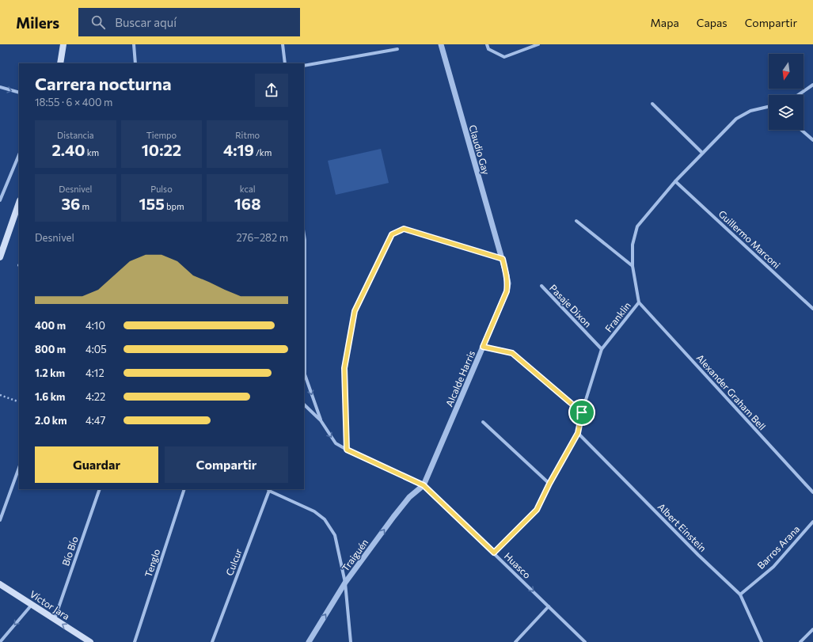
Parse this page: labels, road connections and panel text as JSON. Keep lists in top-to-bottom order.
{
  "streets": {
    "main road": ["Víctor Jara"],
    "street": [
      "Claudio Gay",
      "Guillermo Marconi",
      "Pasaje Dixon",
      "Franklin",
      "Alcalde Harris",
      "Alexander Graham Bell",
      "Albert Einstein",
      "Barros Arana",
      "Bío Bío",
      "Traiguén",
      "Culcur",
      "Tenglo",
      "Huasco"
    ]
  },
  "crossings": [
    ["Claudio Gay", "Alcalde Harris"],
    ["Guillermo Marconi", "Franklin"],
    ["Pasaje Dixon", "Franklin"],
    ["Franklin", "Alexander Graham Bell"],
    ["Franklin", "Albert Einstein"],
    ["Franklin", "Huasco"],
    ["Alcalde Harris", "Traiguén"],
    ["Alcalde Harris", "Huasco"],
    ["Albert Einstein", "Barros Arana"],
    ["Bío Bío", "Víctor Jara"],
    ["Traiguén", "Huasco"]
  ],
  "one_way": ["Traiguén", "Víctor Jara"],
  "north": "bottom",
  "page": {
    "header": "Milers",
    "search": "Buscar aquí",
    "nav": ["Mapa", "Capas", "Compartir"],
    "heading": ["Carrera nocturna", "18:55 · 6 × 400 m"],
    "stats": [
      ["Distancia", "2.40 km"],
      ["Tiempo", "10:22"],
      ["Ritmo", "4:19 /km"],
      ["Desnivel", "36 m"],
      ["Pulso", "155 bpm"],
      ["kcal", "168"]
    ],
    "chart": ["Desnivel", "276–282 m"],
    "list": [
      {
        "name": "400 m",
        "note": "4:10"
      },
      {
        "name": "800 m",
        "note": "4:05"
      },
      {
        "name": "1.2 km",
        "note": "4:12"
      },
      {
        "name": "1.6 km",
        "note": "4:22"
      },
      {
        "name": "2.0 km",
        "note": "4:47"
      }
    ],
    "buttons": ["Guardar", "Compartir"]
  }
}
